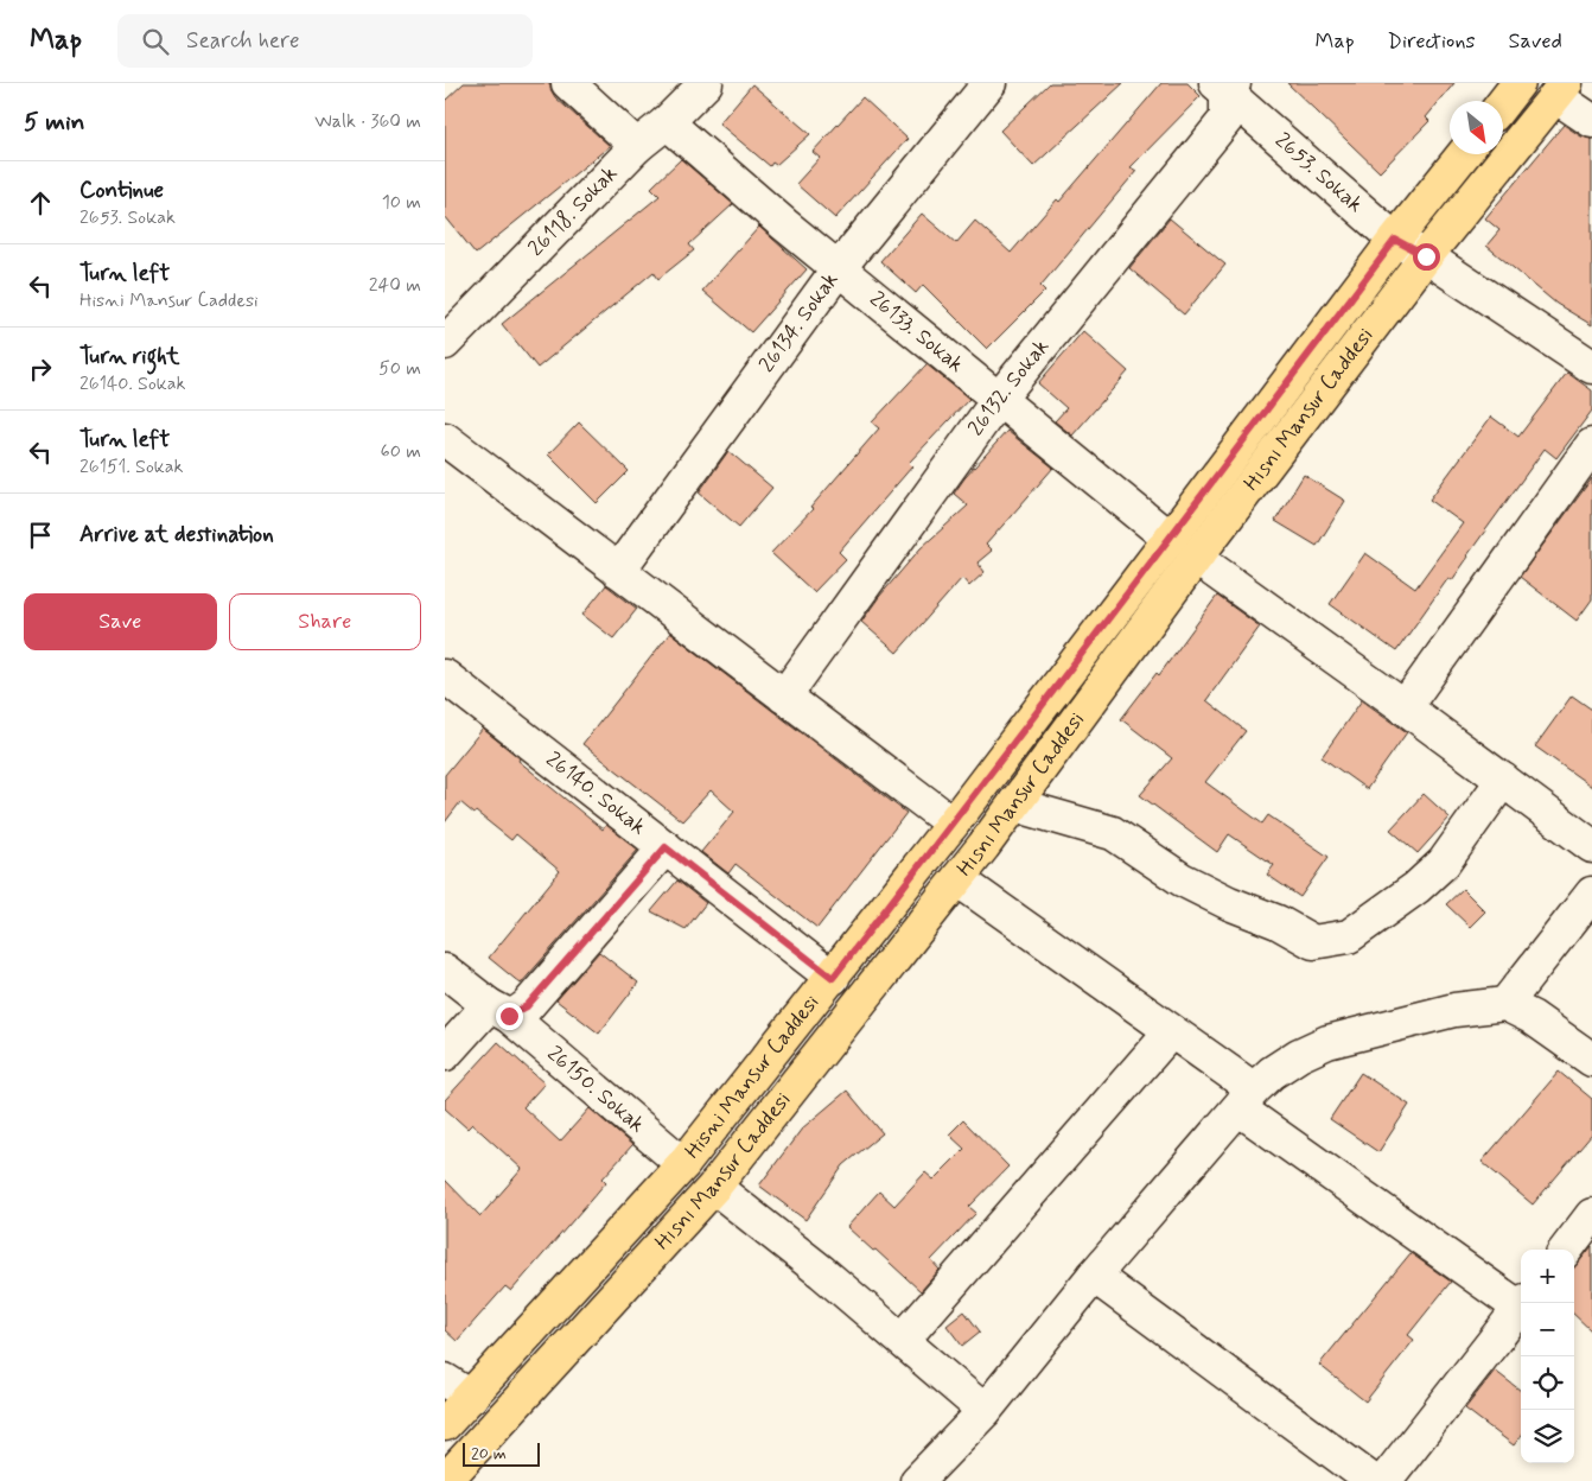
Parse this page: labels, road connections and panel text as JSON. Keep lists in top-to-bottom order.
{
  "streets": {
    "main road": ["Hısnı Mansur Caddesi", "Hisni Mansur Caddesi"],
    "street": [
      "2653. Sokak",
      "26118. Sokak",
      "26134. Sokak",
      "26133. Sokak",
      "26132. Sokak",
      "26140. Sokak",
      "26150. Sokak"
    ]
  },
  "crossings": [
    ["2653. Sokak", "26132. Sokak"],
    ["2653. Sokak", "Hısnı Mansur Caddesi"],
    ["2653. Sokak", "Hisni Mansur Caddesi"],
    ["26118. Sokak", "26133. Sokak"],
    ["26134. Sokak", "26133. Sokak"],
    ["26133. Sokak", "26132. Sokak"],
    ["26133. Sokak", "Hısnı Mansur Caddesi"],
    ["26133. Sokak", "Hisni Mansur Caddesi"],
    ["Hısnı Mansur Caddesi", "Hisni Mansur Caddesi"],
    ["26140. Sokak", "Hisni Mansur Caddesi"],
    ["Hisni Mansur Caddesi", "26150. Sokak"]
  ],
  "scale_bar": "20 m",
  "north": "bottom right",
  "page": {
    "header": "Map",
    "search": "Search here",
    "nav": ["Map", "Directions", "Saved"],
    "heading": ["5 min", "Walk · 360 m"],
    "list": [
      ["Continue", "2653. Sokak", "10 m"],
      ["Turn left", "Hisni Mansur Caddesi", "240 m"],
      ["Turn right", "26140. Sokak", "50 m"],
      ["Turn left", "26151. Sokak", "60 m"],
      "Arrive at destination"
    ],
    "buttons": ["Save", "Share"],
    "map_buttons": ["+", "−"],
    "scale": "20 m"
  }
}
